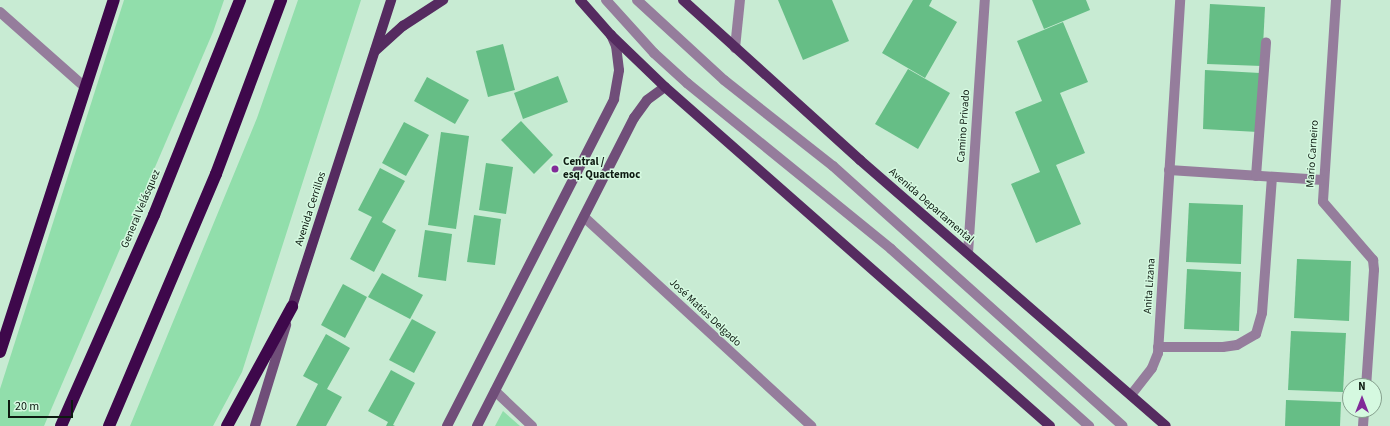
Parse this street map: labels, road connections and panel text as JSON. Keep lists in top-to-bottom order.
{
  "streets": {
    "highway": ["General Velásquez"],
    "main road": ["Avenida Departamental", "Avenida Cerrillos"],
    "street": [
      "Camino Privado",
      "Mario Carneiro",
      "Anita Lizana",
      "José Matías Delgado"
    ]
  },
  "crossings": [
    ["Camino Privado", "Avenida Departamental"],
    ["Avenida Departamental", "Anita Lizana"]
  ],
  "places": ["Central / esq. Quactemoc"],
  "scale_bar": "20 m",
  "north": "top"
}
